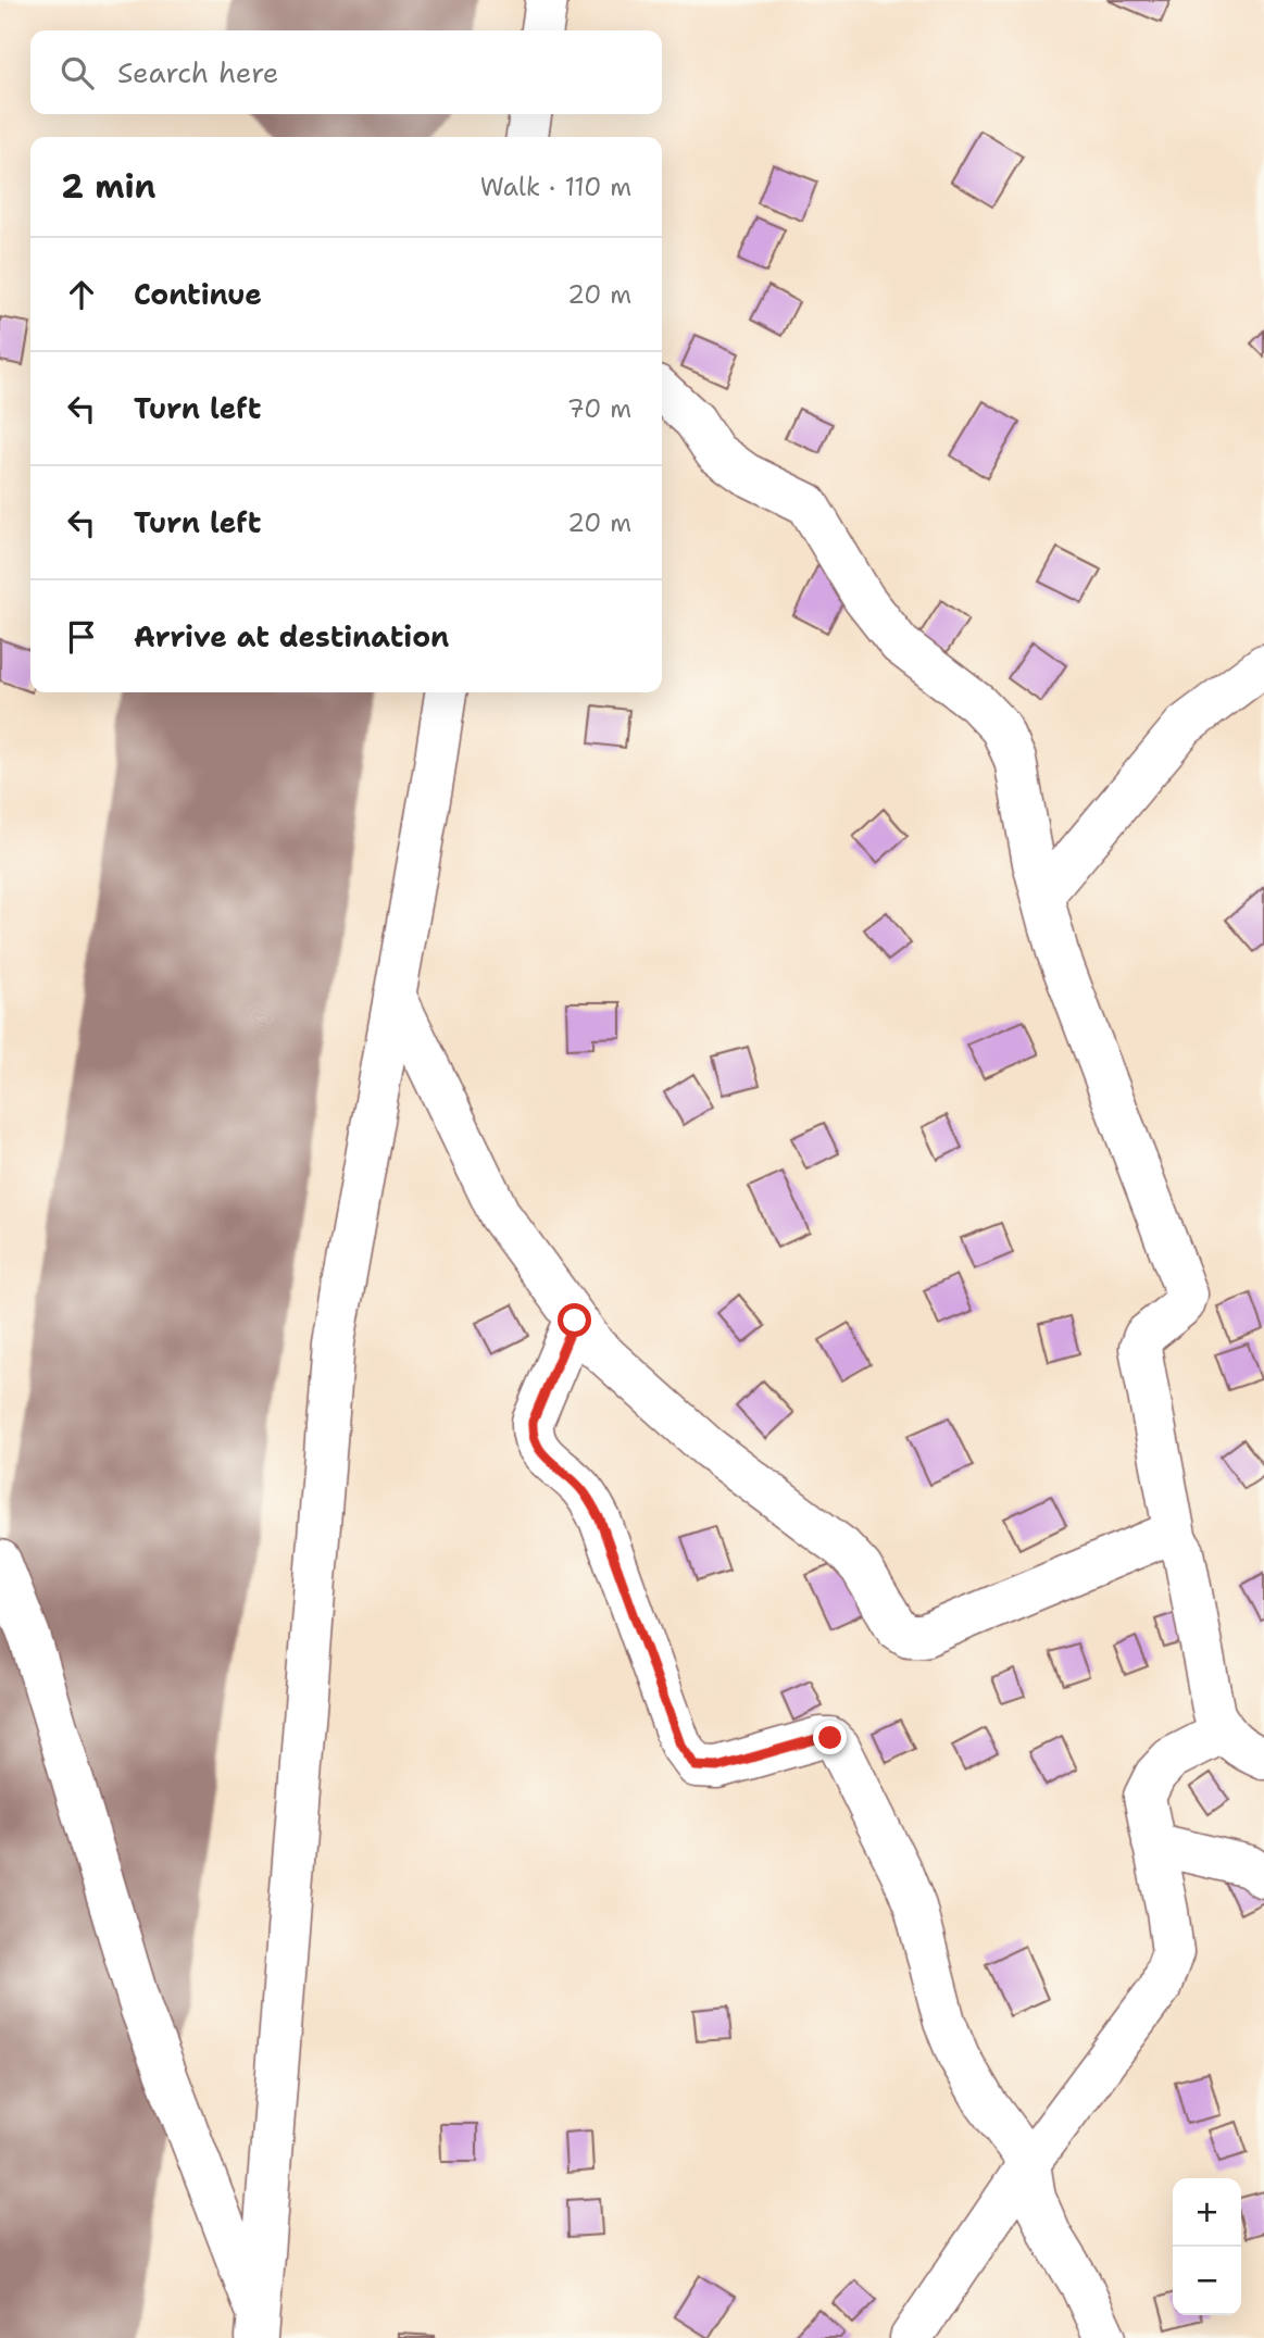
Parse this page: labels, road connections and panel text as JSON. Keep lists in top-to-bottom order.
{
  "page": {
    "search": "Search here",
    "heading": ["2 min", "Walk · 110 m"],
    "list": [
      ["Continue", "20 m"],
      ["Turn left", "70 m"],
      ["Turn left", "20 m"],
      "Arrive at destination"
    ],
    "map_buttons": ["+", "−"]
  }
}
